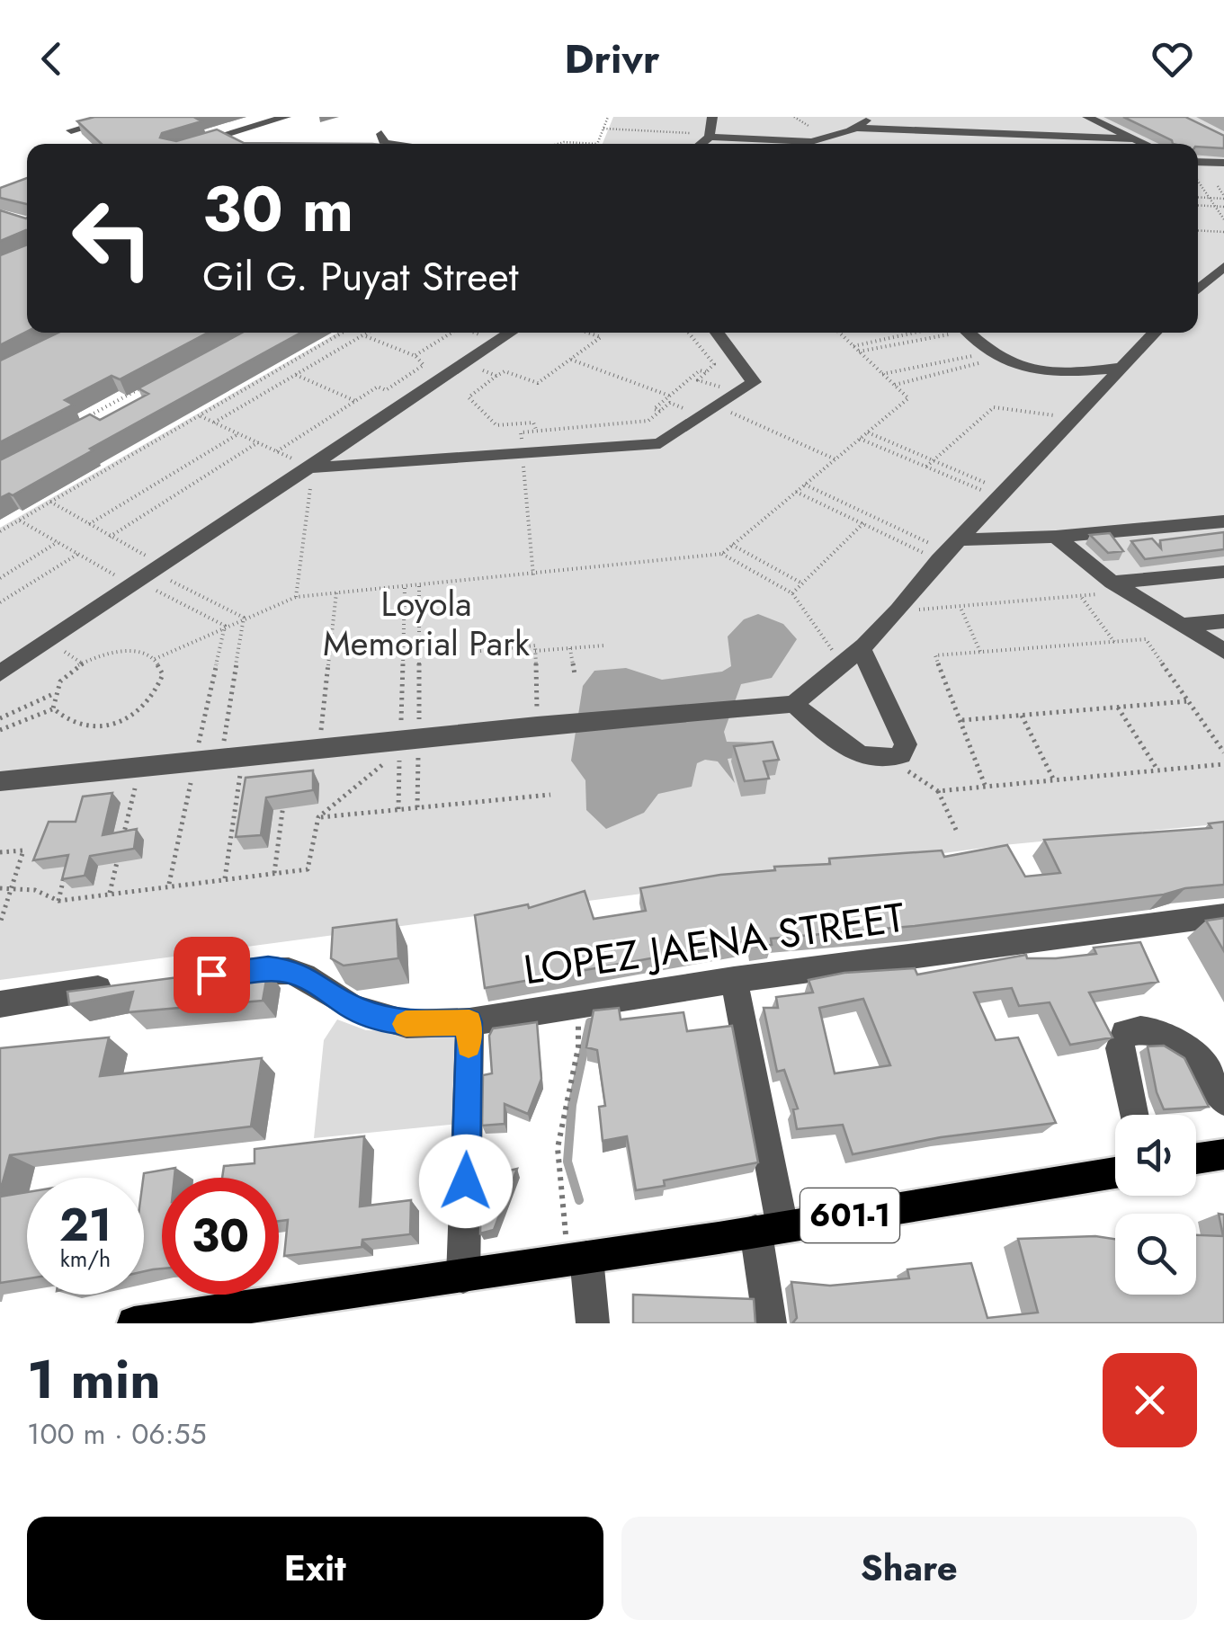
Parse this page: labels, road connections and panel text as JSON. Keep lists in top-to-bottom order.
{
  "streets": {
    "main road": ["601-1"],
    "street": ["LOPEZ JAENA STREET"]
  },
  "parks": ["Loyola Memorial Park"],
  "page": {
    "header": "Drivr",
    "turn": ["30 m", "Gil G. Puyat Street"],
    "speed": "21 km/h",
    "limit": "30",
    "heading": ["1 min", "100 m · 06:55"],
    "buttons": ["Exit", "Share"]
  }
}
